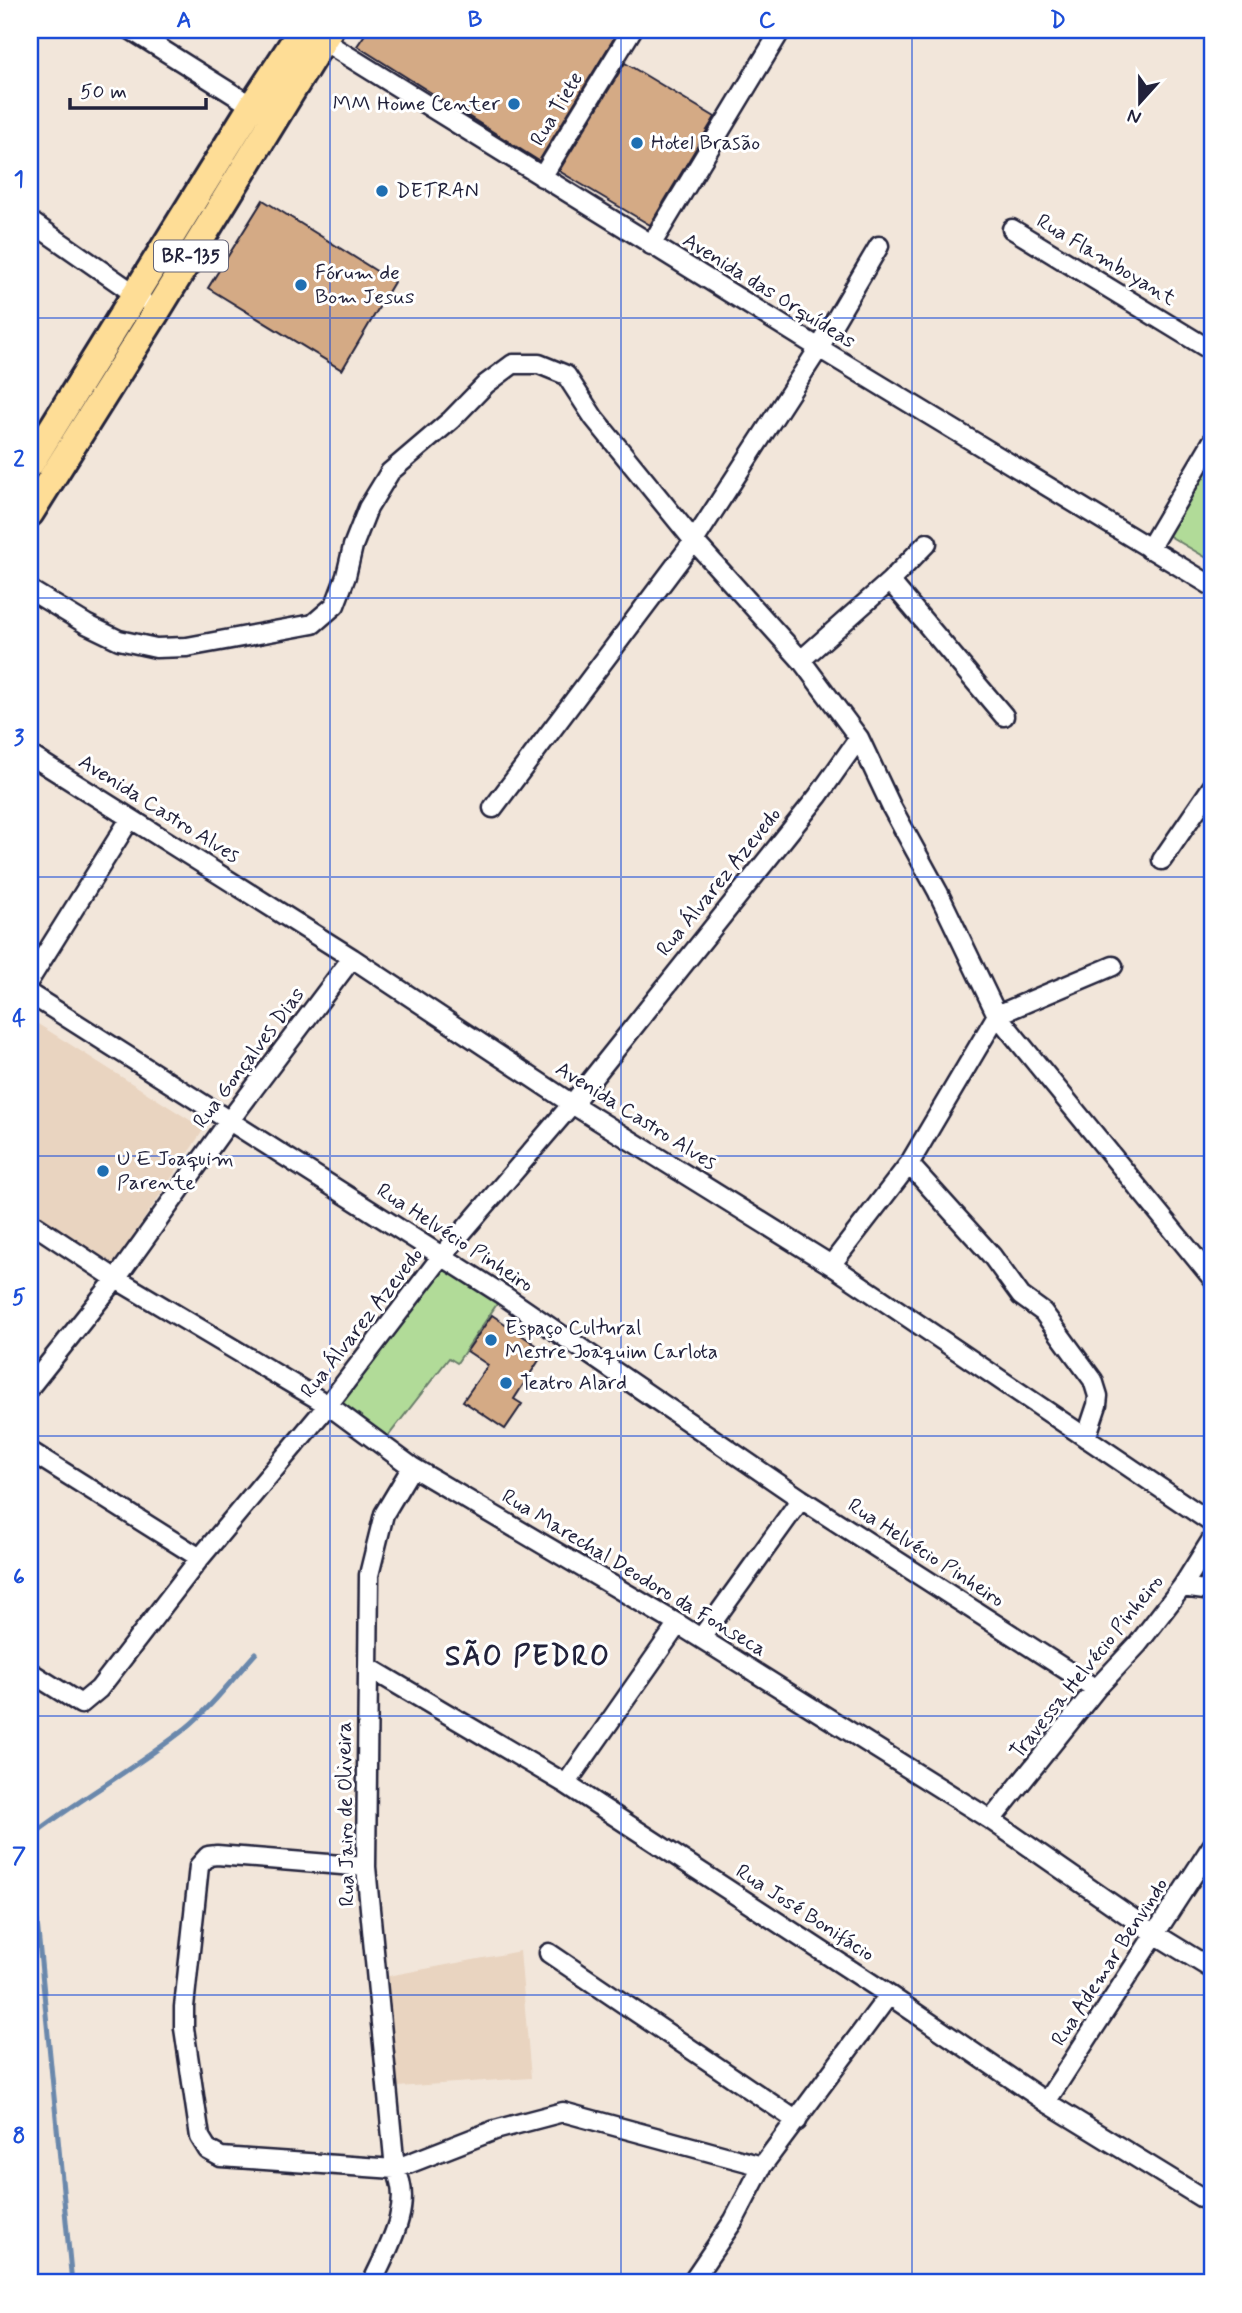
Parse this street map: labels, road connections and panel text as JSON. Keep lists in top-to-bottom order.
{
  "streets": {
    "highway": ["BR-135"],
    "street": [
      "Rua Tiete",
      "Rua Flamboyant",
      "Avenida das Orquídeas",
      "Avenida Castro Alves",
      "Rua Álvarez Azevedo",
      "Rua Gonçalves Dias",
      "Rua Helvécio Pinheiro",
      "Rua Marechal Deodoro da Fonseca",
      "Travessa Helvécio Pinheiro",
      "Rua Jairo de Oliveira",
      "Rua José Bonifácio",
      "Rua Ademar Benvindo"
    ]
  },
  "crossings": [
    ["Rua Tiete", "Avenida das Orquídeas"],
    ["BR-135", "Avenida das Orquídeas"],
    ["Avenida Castro Alves", "Rua Álvarez Azevedo"],
    ["Avenida Castro Alves", "Rua Gonçalves Dias"],
    ["Rua Álvarez Azevedo", "Rua Helvécio Pinheiro"],
    ["Rua Álvarez Azevedo", "Rua Marechal Deodoro da Fonseca"],
    ["Rua Gonçalves Dias", "Rua Helvécio Pinheiro"],
    ["Rua Gonçalves Dias", "Rua Marechal Deodoro da Fonseca"],
    ["Rua Helvécio Pinheiro", "Travessa Helvécio Pinheiro"],
    ["Rua Marechal Deodoro da Fonseca", "Travessa Helvécio Pinheiro"],
    ["Rua Marechal Deodoro da Fonseca", "Rua Jairo de Oliveira"],
    ["Rua Marechal Deodoro da Fonseca", "Rua Ademar Benvindo"],
    ["Rua Jairo de Oliveira", "Rua José Bonifácio"],
    ["Rua José Bonifácio", "Rua Ademar Benvindo"]
  ],
  "districts": ["SÃO PEDRO"],
  "places": [
    "MM Home Center",
    "Hotel Brasão",
    "DETRAN",
    "Fórum de Bom Jesus",
    "U E Joaquim Parente",
    "Espaço Cultural Mestre Joaquim Carlota",
    "Teatro Alard"
  ],
  "scale_bar": "50 m",
  "north": "bottom",
  "grid": {
    "columns": [
      "A",
      "B",
      "C",
      "D"
    ],
    "rows": [
      "1",
      "2",
      "3",
      "4",
      "5",
      "6",
      "7",
      "8"
    ]
  }
}
